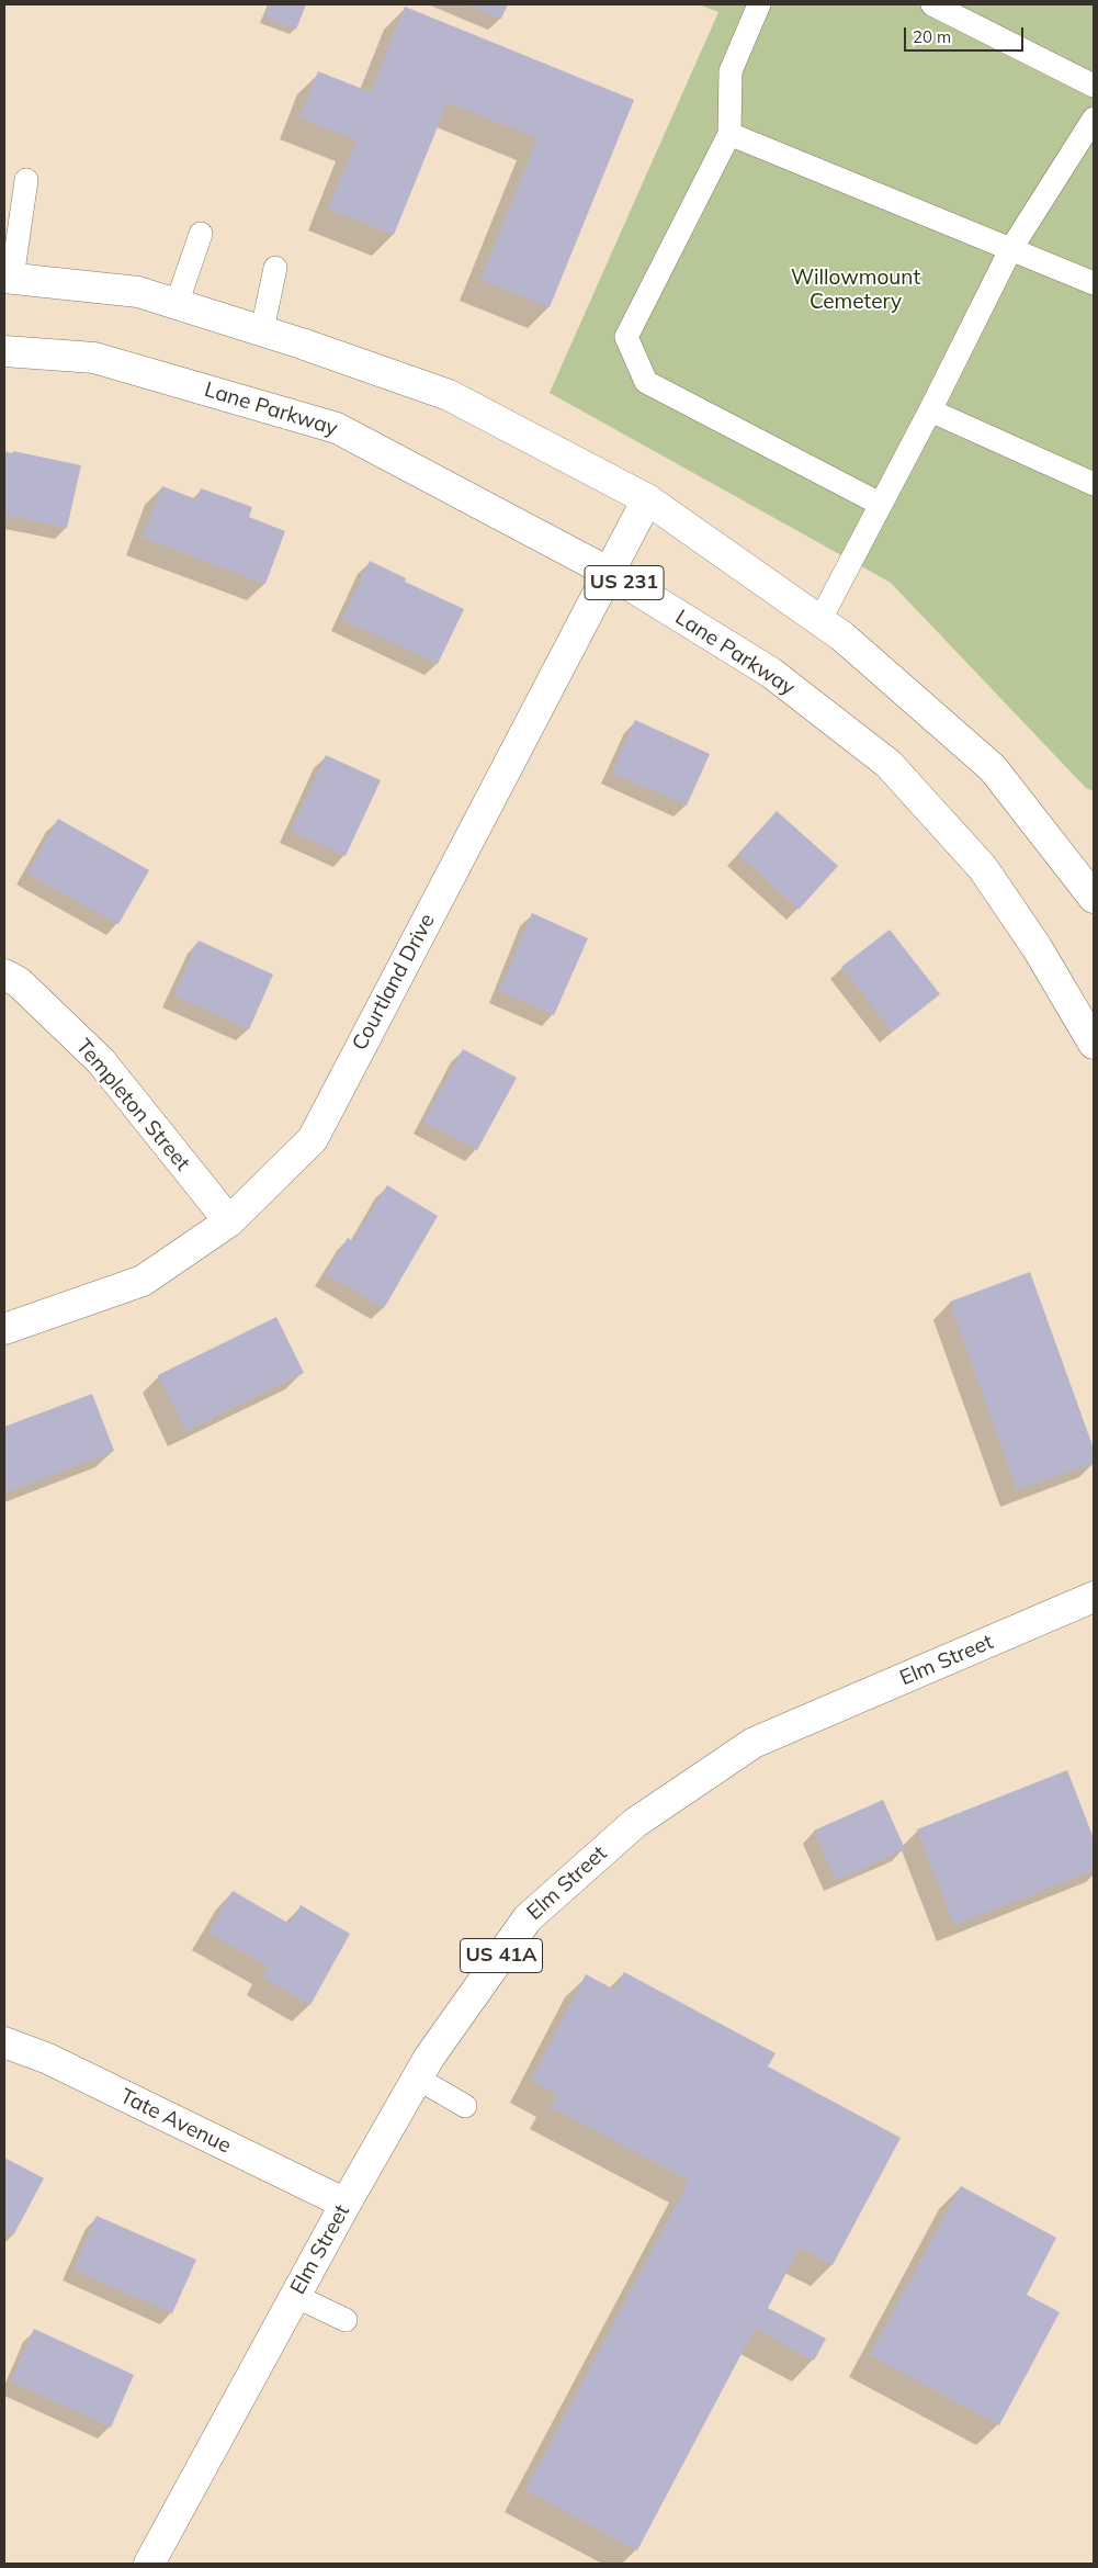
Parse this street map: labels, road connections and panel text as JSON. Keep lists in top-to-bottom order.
{
  "streets": {
    "main road": [
      "Lane Parkway",
      "US 231",
      "Courtland Drive",
      "Templeton Street",
      "Elm Street",
      "US 41A",
      "Tate Avenue"
    ]
  },
  "crossings": [
    ["Lane Parkway", "Courtland Drive"],
    ["Courtland Drive", "Templeton Street"],
    ["Elm Street", "Tate Avenue"]
  ],
  "parks": ["Willowmount Cemetery"],
  "scale_bar": "20 m"
}
